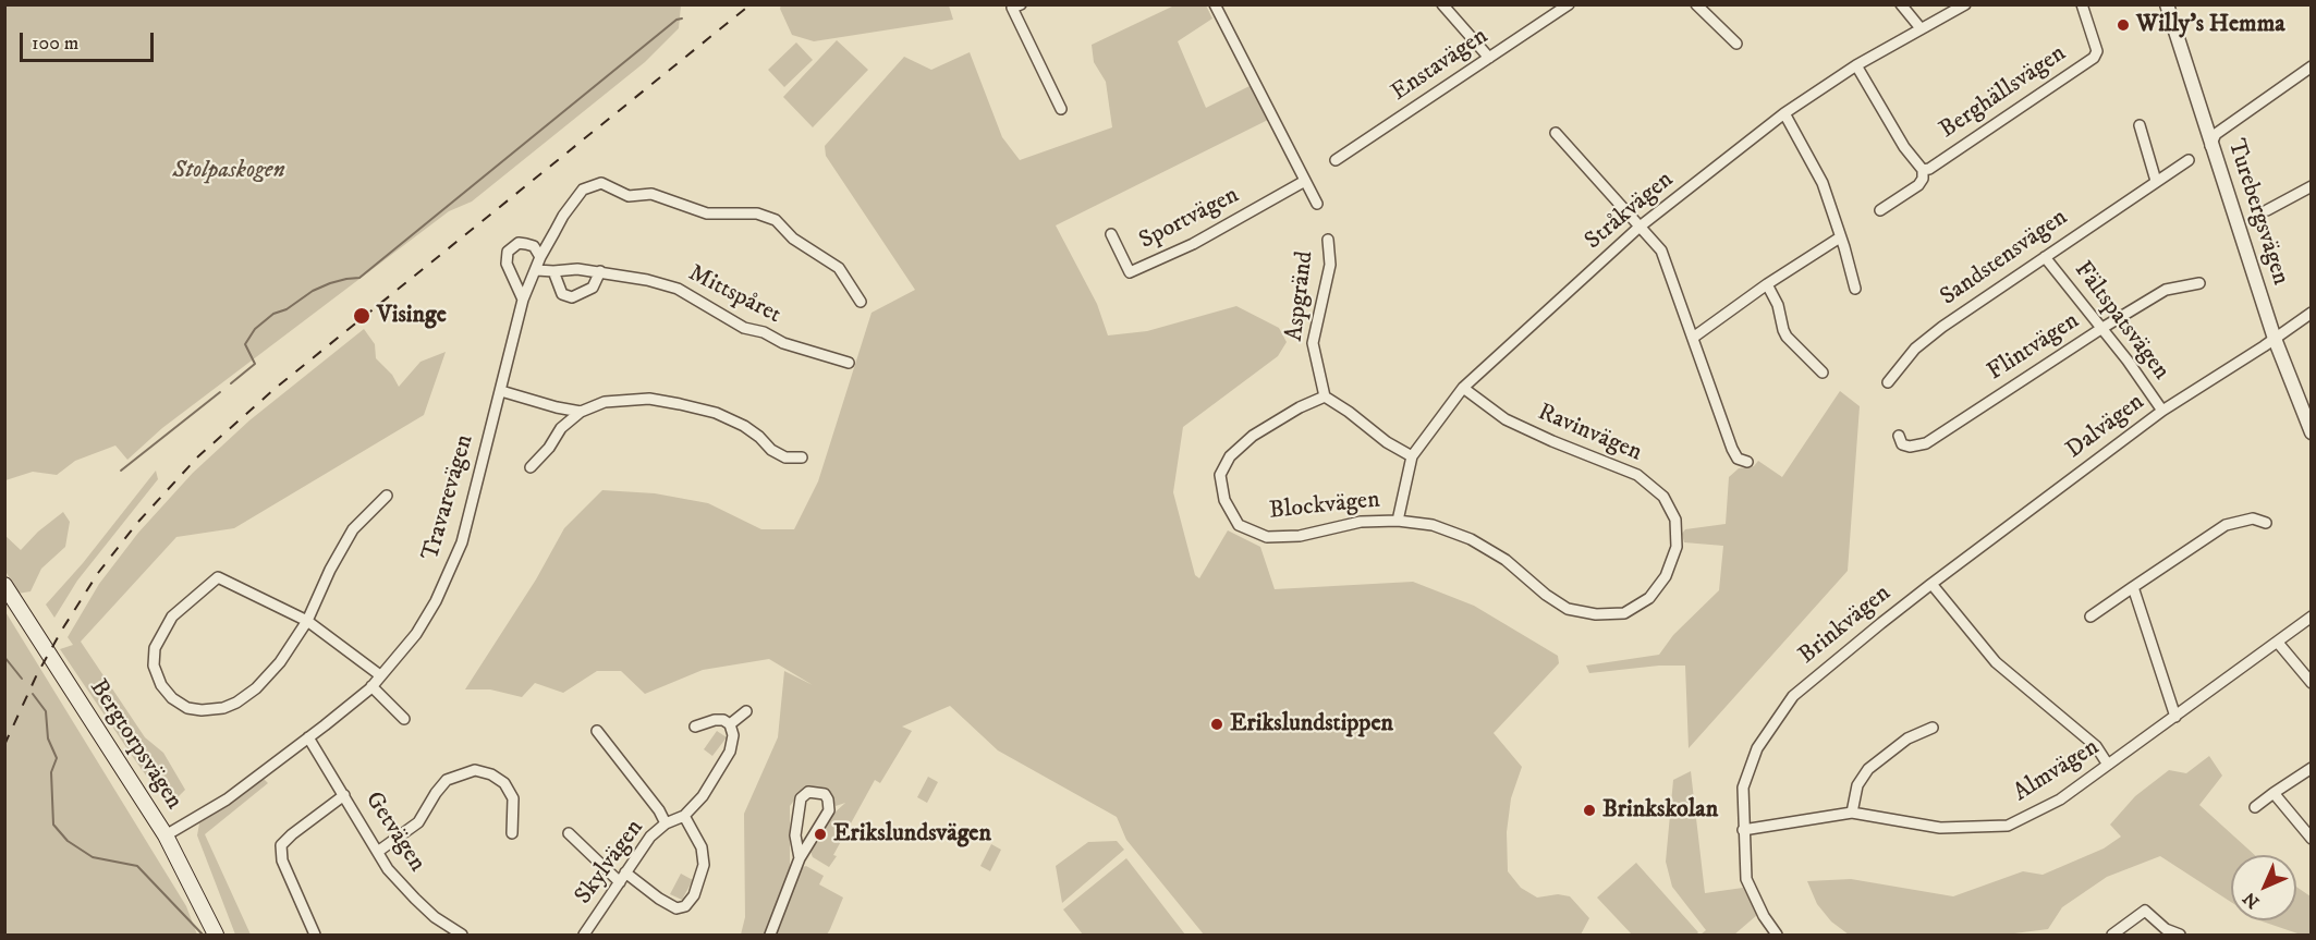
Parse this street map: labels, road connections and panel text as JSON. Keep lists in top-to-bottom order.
{
  "streets": {
    "main road": ["Bergtorpsvägen"],
    "street": [
      "Enstavägen",
      "Berghällsvägen",
      "Stråkvägen",
      "Turebergsvägen",
      "Sportvägen",
      "Sandstensvägen",
      "Mittspåret",
      "Aspgränd",
      "Fältspatsvägen",
      "Flintvägen",
      "Dalvägen",
      "Ravinvägen",
      "Travarevägen",
      "Blockvägen",
      "Brinkvägen",
      "Almvägen",
      "Getvägen",
      "Skylvägen"
    ]
  },
  "crossings": [
    ["Stråkvägen", "Ravinvägen"],
    ["Stråkvägen", "Blockvägen"],
    ["Turebergsvägen", "Dalvägen"],
    ["Sandstensvägen", "Fältspatsvägen"],
    ["Mittspåret", "Travarevägen"],
    ["Aspgränd", "Blockvägen"],
    ["Fältspatsvägen", "Flintvägen"],
    ["Fältspatsvägen", "Dalvägen"],
    ["Dalvägen", "Brinkvägen"],
    ["Ravinvägen", "Blockvägen"],
    ["Travarevägen", "Bergtorpsvägen"],
    ["Travarevägen", "Getvägen"],
    ["Brinkvägen", "Almvägen"]
  ],
  "parks": ["Stolpaskogen"],
  "places": [
    "Willy's Hemma",
    "Visinge",
    "Erikslundstippen",
    "Brinkskolan",
    "Erikslundsvägen"
  ],
  "scale_bar": "100 m",
  "north": "bottom left"
}
